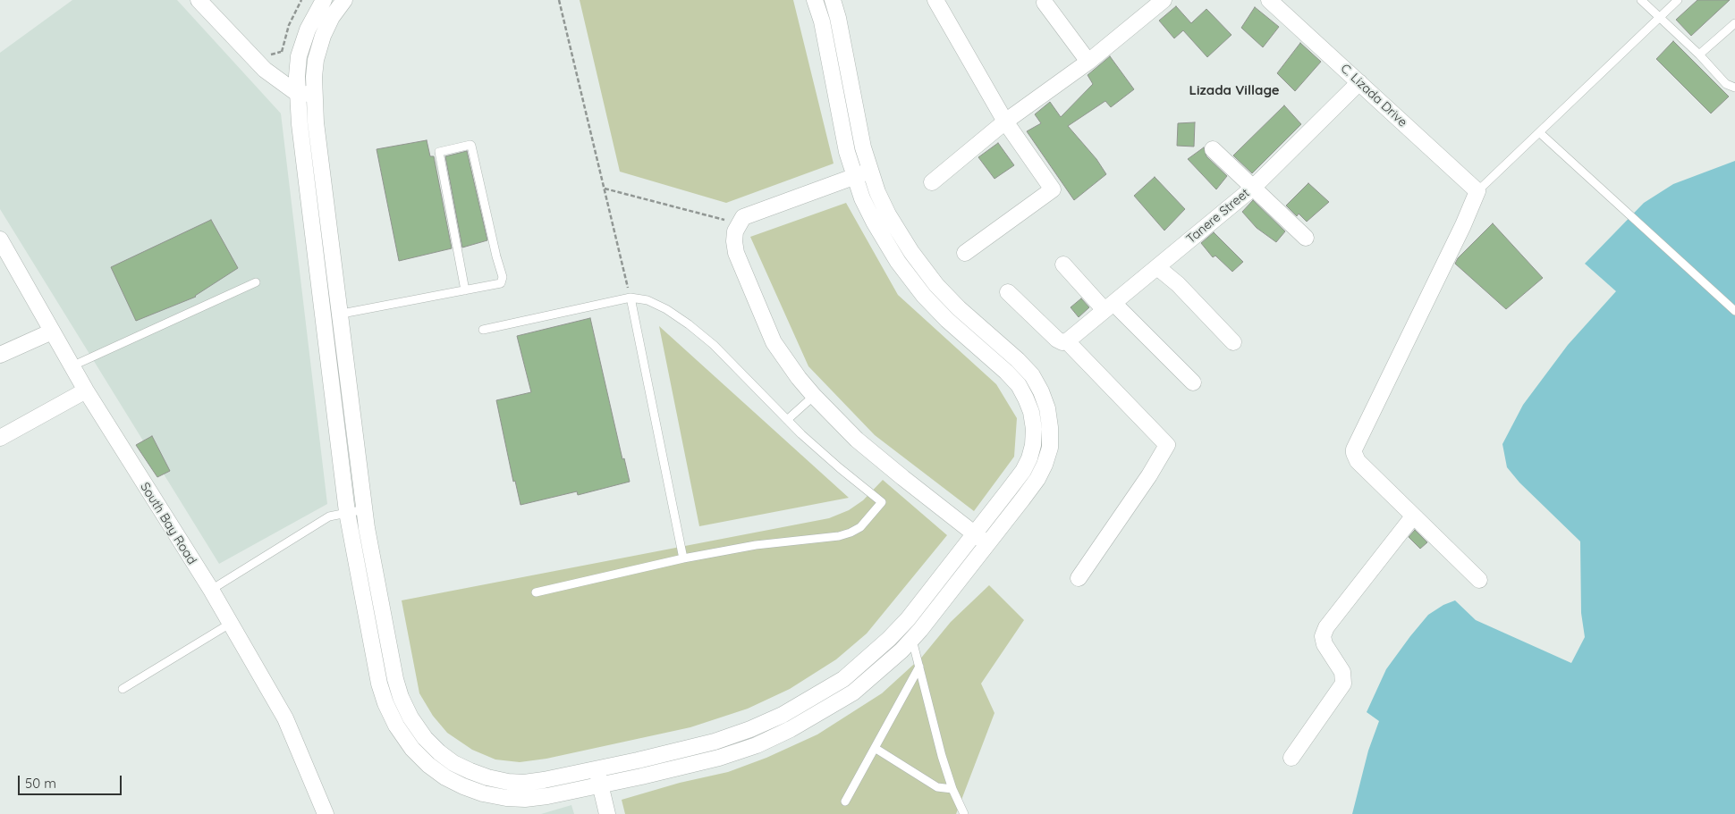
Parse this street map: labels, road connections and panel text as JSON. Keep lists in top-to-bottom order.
{
  "streets": {
    "street": ["C. Lizada Drive", "Tanere Street", "South Bay Road"]
  },
  "crossings": [
    ["C. Lizada Drive", "Tanere Street"]
  ],
  "districts": ["Lizada Village"],
  "scale_bar": "50 m"
}
